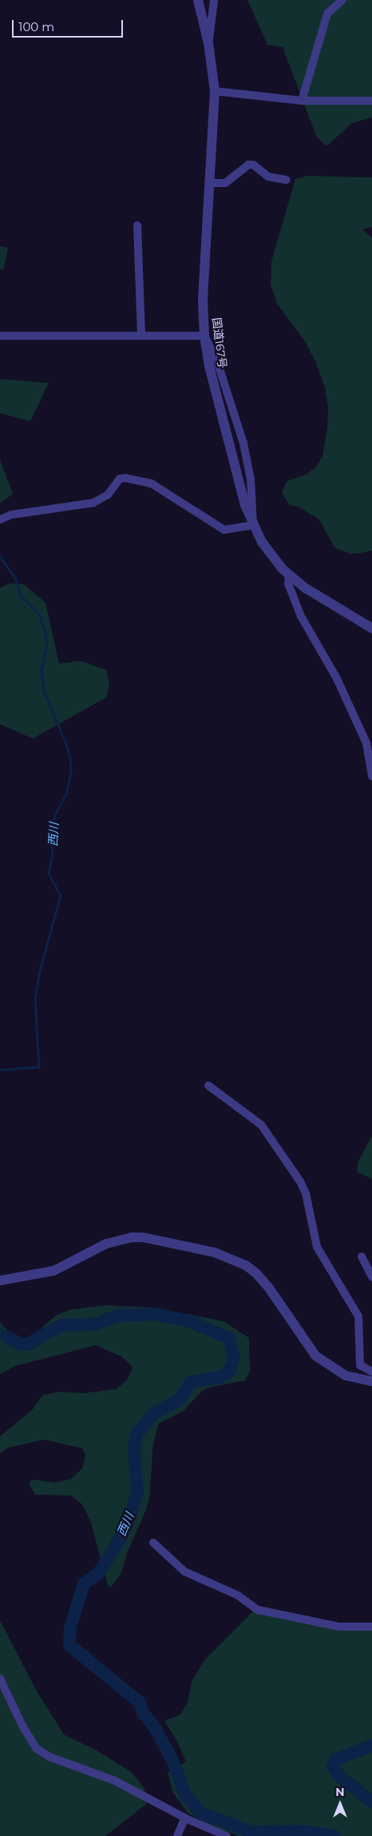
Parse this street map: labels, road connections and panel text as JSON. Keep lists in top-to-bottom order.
{
  "streets": {
    "street": ["国道167号"]
  },
  "water": ["西川"],
  "scale_bar": "100 m",
  "north": "top"
}
